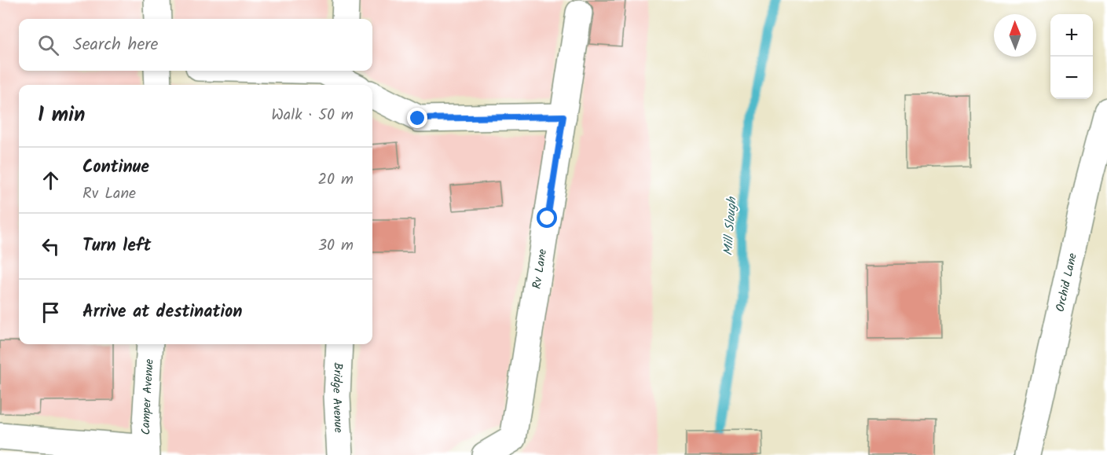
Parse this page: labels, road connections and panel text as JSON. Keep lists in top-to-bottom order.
{
  "streets": {
    "street": [
      "Rv Lane",
      "Orchid Lane",
      "Camper Avenue",
      "Bridge Avenue"
    ]
  },
  "water": ["Mill Slough"],
  "north": "top",
  "page": {
    "map_buttons": ["+", "−"],
    "search": "Search here",
    "heading": ["1 min", "Walk · 50 m"],
    "list": [
      ["Continue", "Rv Lane", "20 m"],
      ["Turn left", "30 m"],
      "Arrive at destination"
    ]
  }
}
